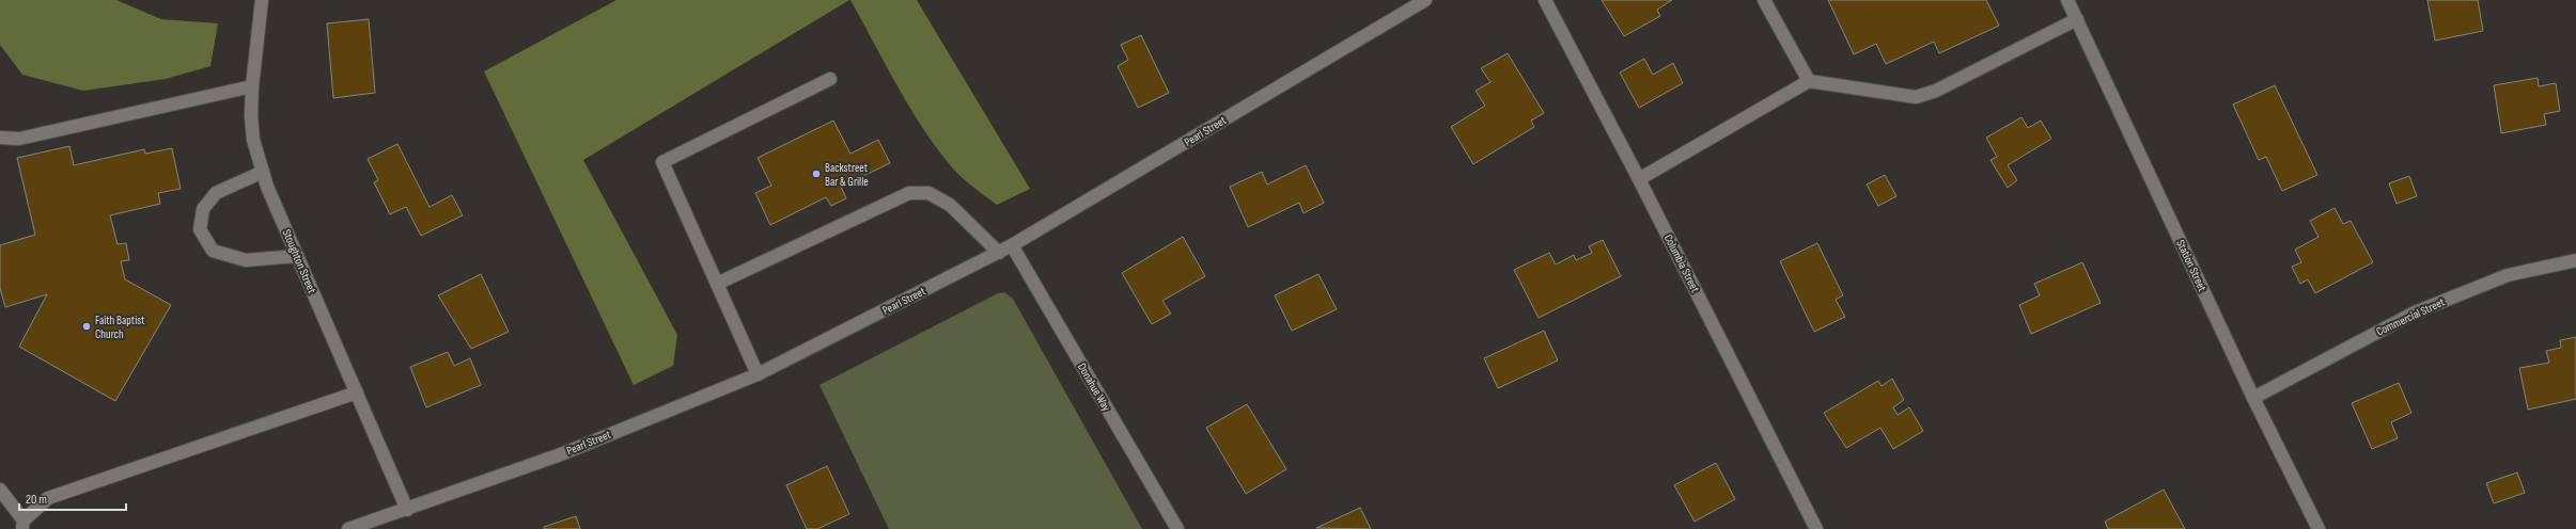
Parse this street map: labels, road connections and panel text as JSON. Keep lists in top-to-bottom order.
{
  "streets": {
    "street": [
      "Pearl Street",
      "Stoughton Street",
      "Columbia Street",
      "Station Street",
      "Commercial Street",
      "Donahue Way"
    ]
  },
  "crossings": [
    ["Pearl Street", "Stoughton Street"],
    ["Pearl Street", "Donahue Way"],
    ["Station Street", "Commercial Street"]
  ],
  "places": ["Backstreet Bar & Grille", "Faith Baptist Church"],
  "scale_bar": "20 m"
}
